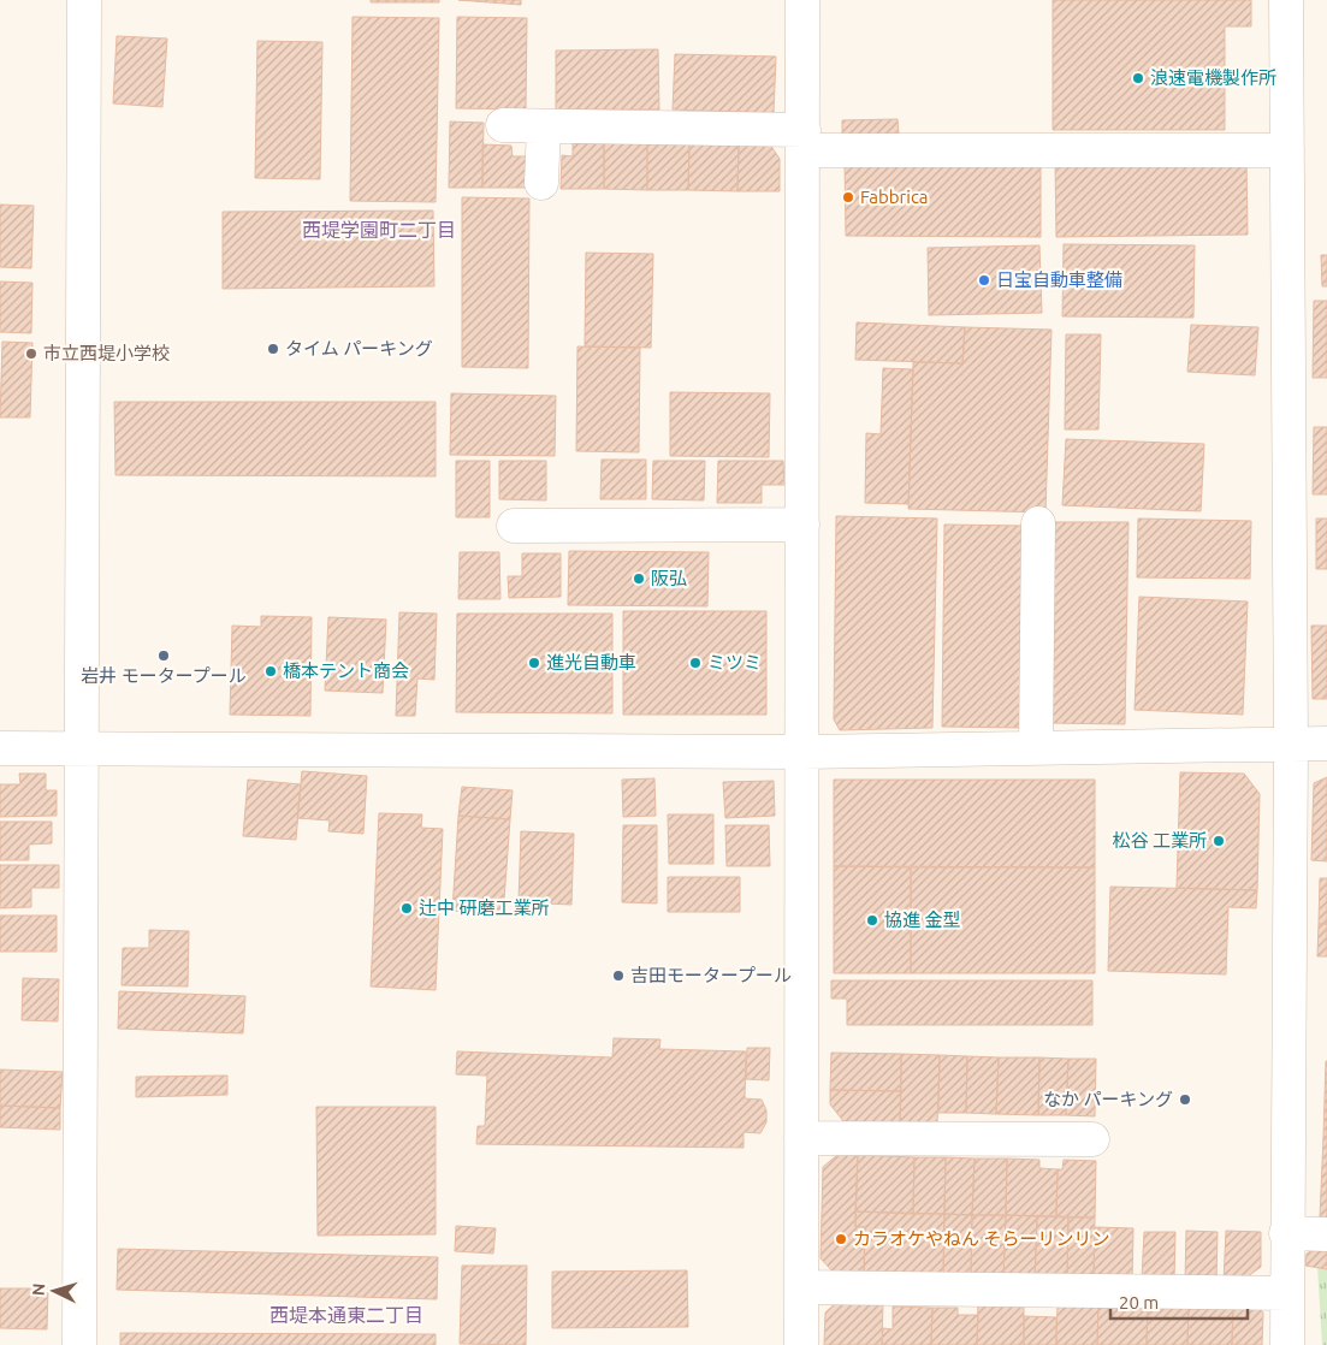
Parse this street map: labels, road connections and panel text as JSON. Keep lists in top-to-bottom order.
{
  "districts": ["西堤学園町二丁目", "西堤本通東二丁目"],
  "places": [
    "浪速電機製作所",
    "Fabbrica",
    "日宝自動車整備",
    "タイム パーキング",
    "市立西堤小学校",
    "阪弘",
    "岩井 モータープール",
    "進光自動車",
    "ミツミ",
    "橋本テント商会",
    "松谷 工業所",
    "辻中 研磨工業所",
    "協進 金型",
    "吉田モータープール",
    "なか パーキング",
    "カラオケやねん そらーリンリン"
  ],
  "scale_bar": "20 m",
  "north": "left"
}
